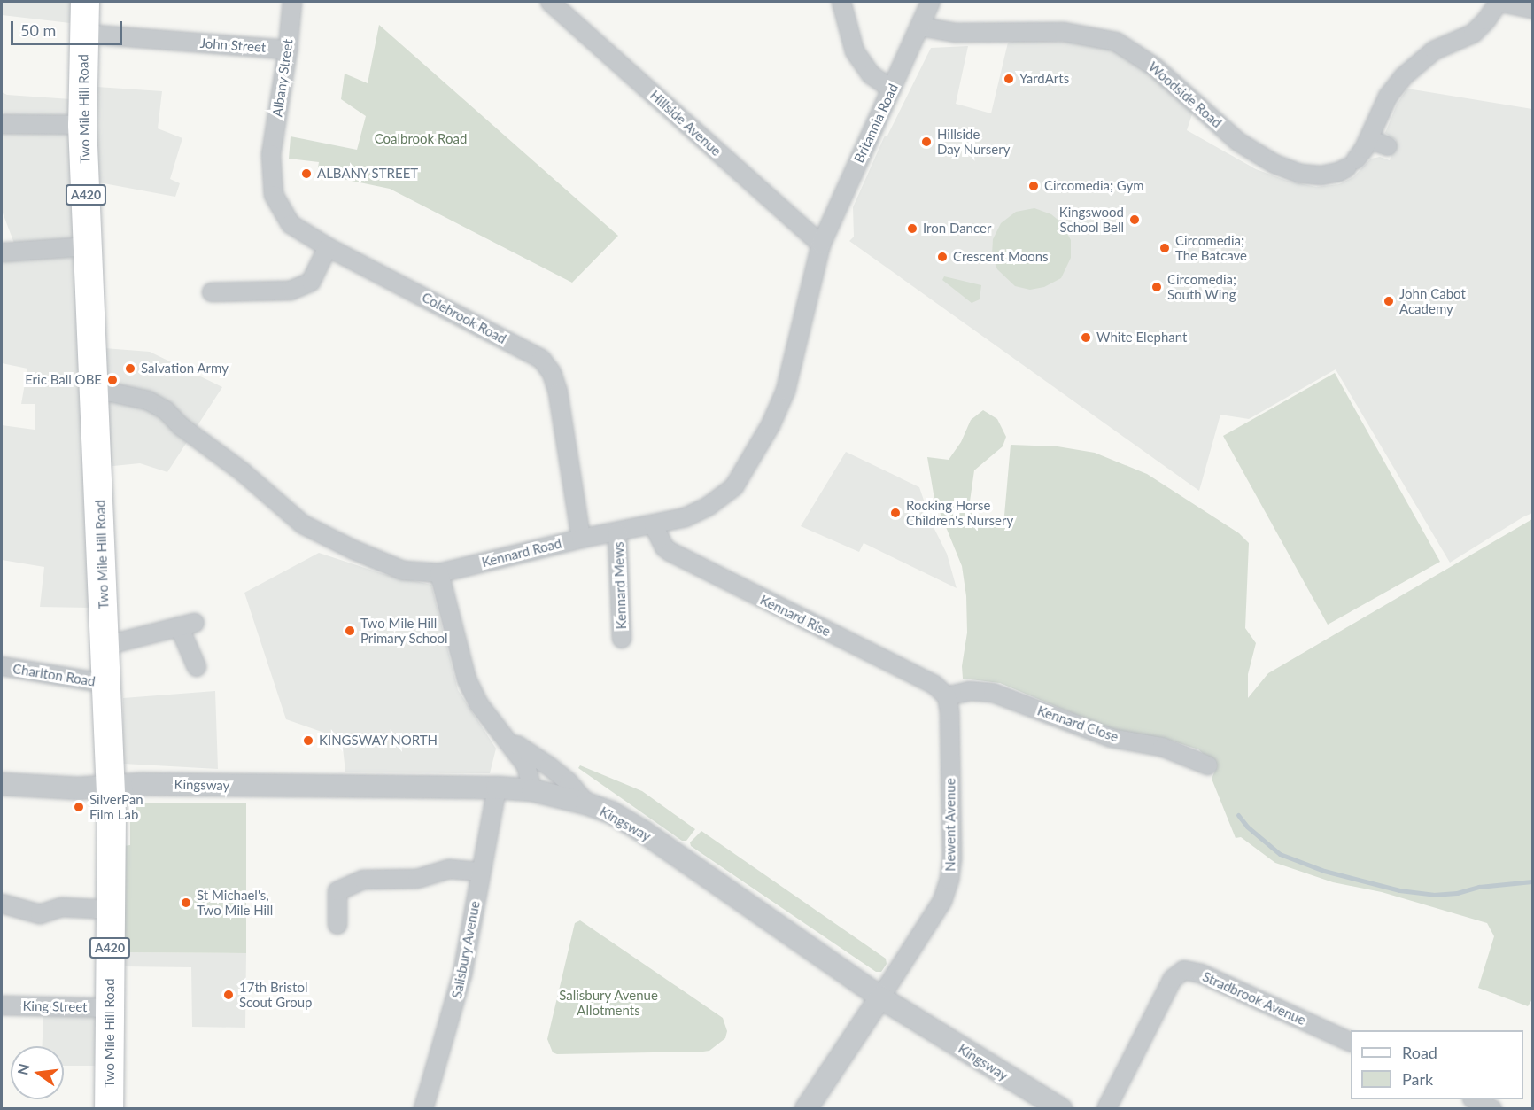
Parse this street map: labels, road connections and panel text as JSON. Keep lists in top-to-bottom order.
{
  "streets": {
    "main road": ["Two Mile Hill Road", "A420"],
    "street": [
      "John Street",
      "Albany Street",
      "Woodside Road",
      "Hillside Avenue",
      "Britannia Road",
      "Colebrook Road",
      "Kennard Road",
      "Kennard Mews",
      "Kennard Rise",
      "Charlton Road",
      "Kennard Close",
      "Kingsway",
      "Newent Avenue",
      "Salisbury Avenue",
      "Stradbrook Avenue",
      "King Street"
    ]
  },
  "crossings": [
    ["John Street", "Albany Street"],
    ["John Street", "Two Mile Hill Road"],
    ["Albany Street", "Colebrook Road"],
    ["Woodside Road", "Britannia Road"],
    ["Two Mile Hill Road", "Kennard Road"],
    ["Two Mile Hill Road", "Charlton Road"],
    ["Two Mile Hill Road", "Kingsway"],
    ["Two Mile Hill Road", "King Street"],
    ["Hillside Avenue", "Britannia Road"],
    ["Hillside Avenue", "Kennard Road"],
    ["Britannia Road", "Kennard Road"],
    ["Colebrook Road", "Kennard Road"],
    ["Kennard Road", "Kennard Mews"],
    ["Kennard Road", "Kennard Rise"],
    ["Kennard Rise", "Kennard Close"],
    ["Kennard Rise", "Newent Avenue"],
    ["Kennard Close", "Newent Avenue"],
    ["Kingsway", "Newent Avenue"],
    ["Kingsway", "Salisbury Avenue"]
  ],
  "parks": ["Coalbrook Road", "Salisbury Avenue Allotments"],
  "places": [
    "YardArts",
    "Hillside Day Nursery",
    "ALBANY STREET",
    "Circomedia; Gym",
    "Kingswood School Bell",
    "Iron Dancer",
    "Circomedia; The Batcave",
    "Crescent Moons",
    "Circomedia; South Wing",
    "John Cabot Academy",
    "White Elephant",
    "Salvation Army",
    "Eric Ball OBE",
    "Rocking Horse Children's Nursery",
    "Two Mile Hill Primary School",
    "KINGSWAY NORTH",
    "SilverPan Film Lab",
    "St Michael's, Two Mile Hill",
    "17th Bristol Scout Group"
  ],
  "legend": ["Road", "Park"],
  "scale_bar": "50 m",
  "north": "left"
}
